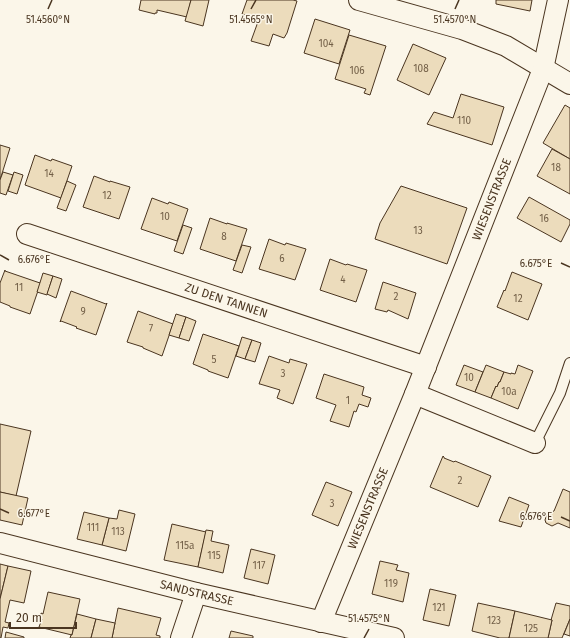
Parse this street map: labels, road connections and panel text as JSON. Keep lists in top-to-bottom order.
{
  "streets": {
    "street": ["WIESENSTRASSE", "ZU DEN TANNEN", "SANDSTRASSE"]
  },
  "crossings": [
    ["WIESENSTRASSE", "ZU DEN TANNEN"],
    ["WIESENSTRASSE", "SANDSTRASSE"]
  ],
  "house_numbers": [
    "104",
    "108",
    "106",
    "110",
    "18",
    "14",
    "12",
    "10",
    "16",
    "13",
    "8",
    "6",
    "4",
    "11",
    "2",
    "12",
    "9",
    "7",
    "5",
    "3",
    "10",
    "10a",
    "1",
    "2",
    "3",
    "111",
    "113",
    "115a",
    "115",
    "117",
    "119",
    "121",
    "123",
    "125"
  ],
  "scale_bar": "20 m",
  "coordinates": [
    "51.4560°N",
    "51.4565°N",
    "51.4570°N",
    "6.676°E",
    "6.675°E",
    "6.677°E",
    "51.4575°N"
  ]
}
